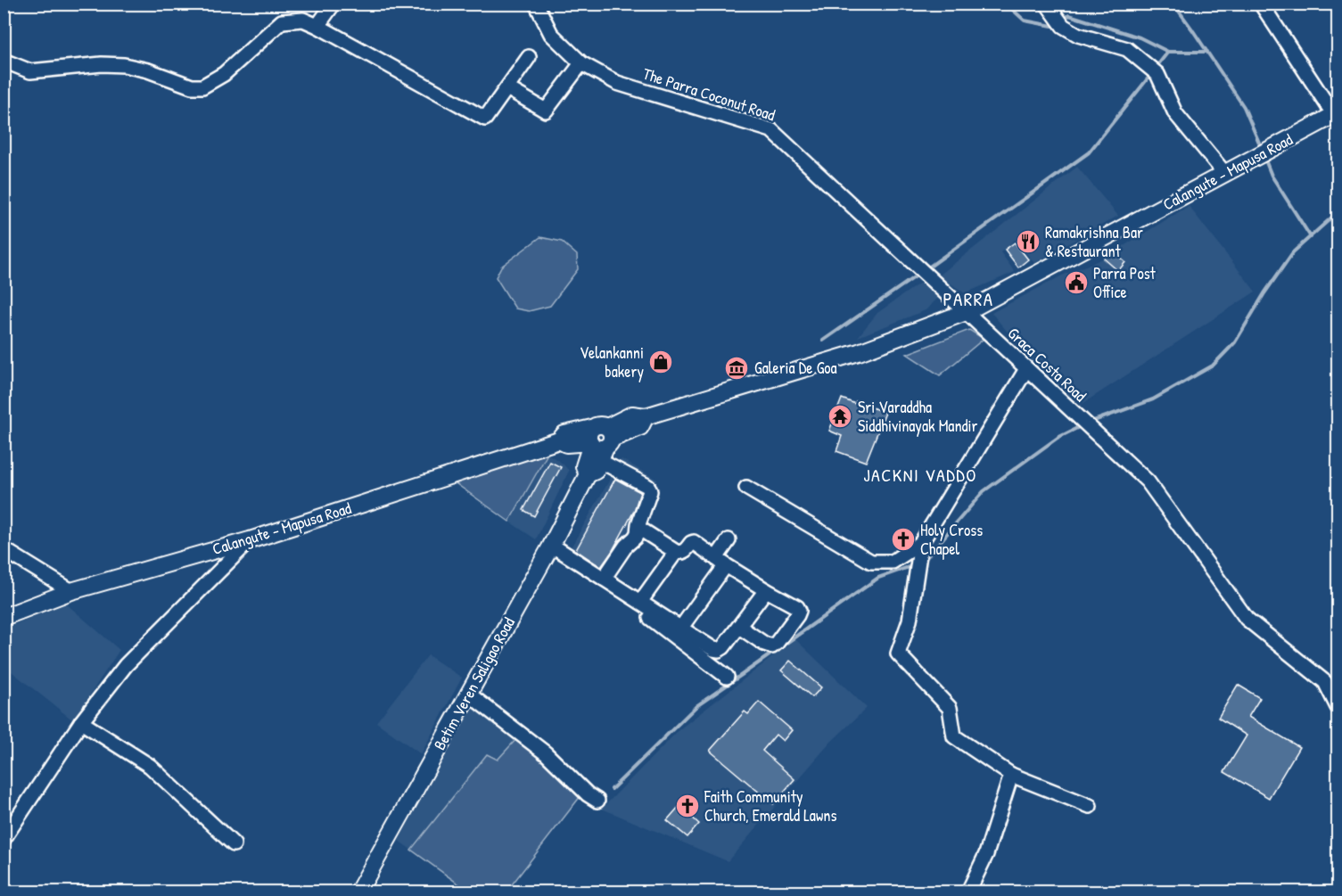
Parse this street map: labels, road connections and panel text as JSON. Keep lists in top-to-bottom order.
{
  "streets": {
    "main road": ["Calangute - Mapusa Road", "Betim Veren Saligao Road"],
    "street": ["The Parra Coconut Road", "Graca Costa Road"]
  },
  "crossings": [
    ["The Parra Coconut Road", "Calangute - Mapusa Road"],
    ["The Parra Coconut Road", "Graca Costa Road"],
    ["Calangute - Mapusa Road", "Graca Costa Road"],
    ["Calangute - Mapusa Road", "Betim Veren Saligao Road"]
  ],
  "districts": ["PARRA", "JACKNI VADDO"],
  "places": {
    "restaurant": ["Ramakrishna Bar & Restaurant"],
    "public building": ["Parra Post Office"],
    "shop": ["Velankanni bakery"],
    "museum": ["Galeria De Goa"],
    "temple": ["Sri Varaddha Siddhivinayak Mandir"],
    "church": ["Holy Cross Chapel", "Faith Community Church, Emerald Lawns"]
  }
}
